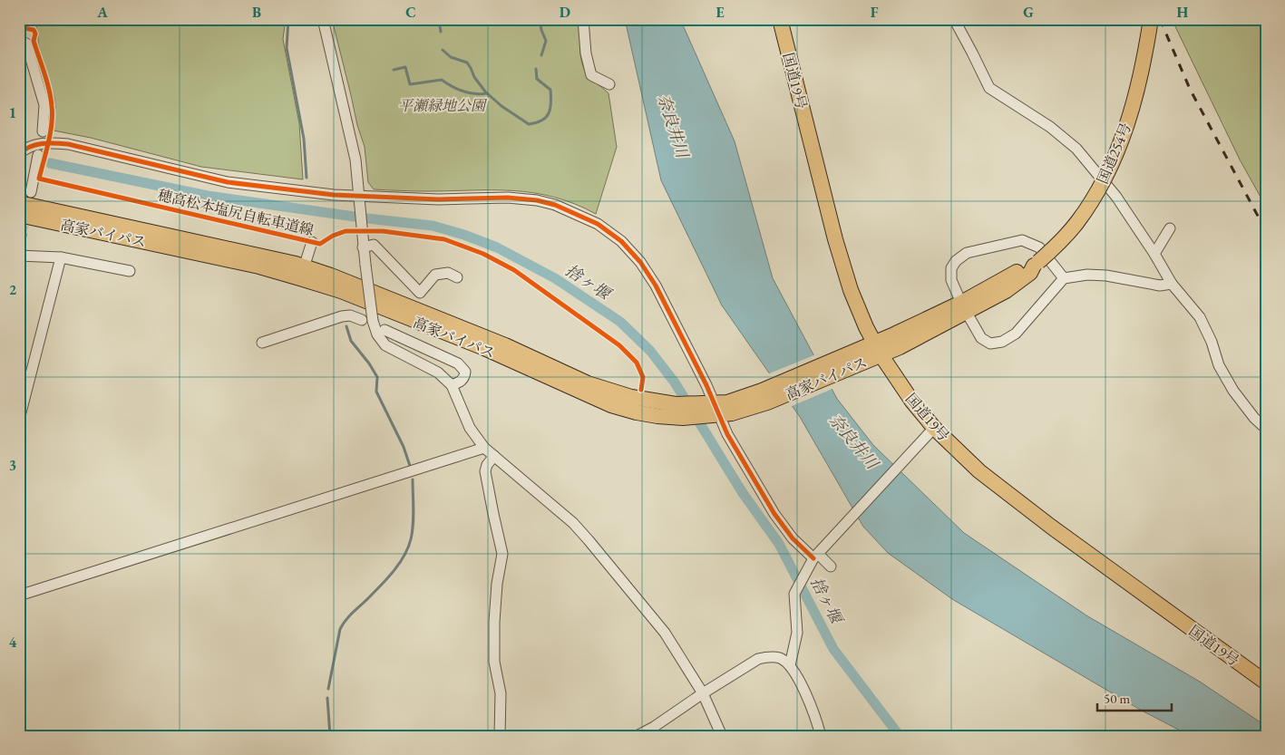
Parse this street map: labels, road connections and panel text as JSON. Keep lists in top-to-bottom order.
{
  "streets": {
    "highway": ["国道19号", "国道254号", "高家バイパス"],
    "cycle path": ["穂高松本塩尻自転車道線"]
  },
  "crossings": [
    ["国道19号", "国道254号"],
    ["国道19号", "高家バイパス"],
    ["国道254号", "高家バイパス"]
  ],
  "water": ["奈良井川", "捨ヶ堰"],
  "parks": ["平瀬緑地公園"],
  "scale_bar": "50 m",
  "grid": {
    "columns": [
      "A",
      "B",
      "C",
      "D",
      "E",
      "F",
      "G",
      "H"
    ],
    "rows": [
      "1",
      "2",
      "3",
      "4"
    ]
  }
}
